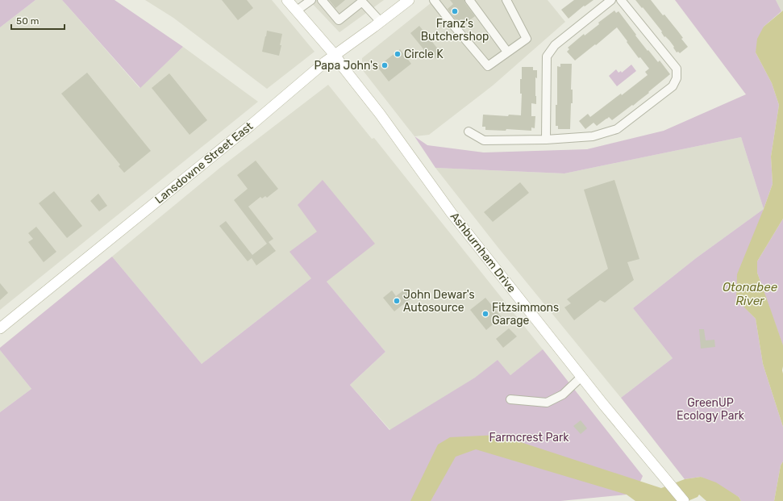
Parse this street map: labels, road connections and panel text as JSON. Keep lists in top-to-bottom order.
{
  "streets": {
    "main road": ["Lansdowne Street East", "Ashburnham Drive"]
  },
  "crossings": [
    ["Lansdowne Street East", "Ashburnham Drive"]
  ],
  "water": ["Otonabee River"],
  "parks": ["GreenUP Ecology Park", "Farmcrest Park"],
  "places": [
    "Franz's Butchershop",
    "Circle K",
    "Papa John's",
    "John Dewar's Autosource",
    "Fitzsimmons Garage"
  ],
  "scale_bar": "50 m"
}
